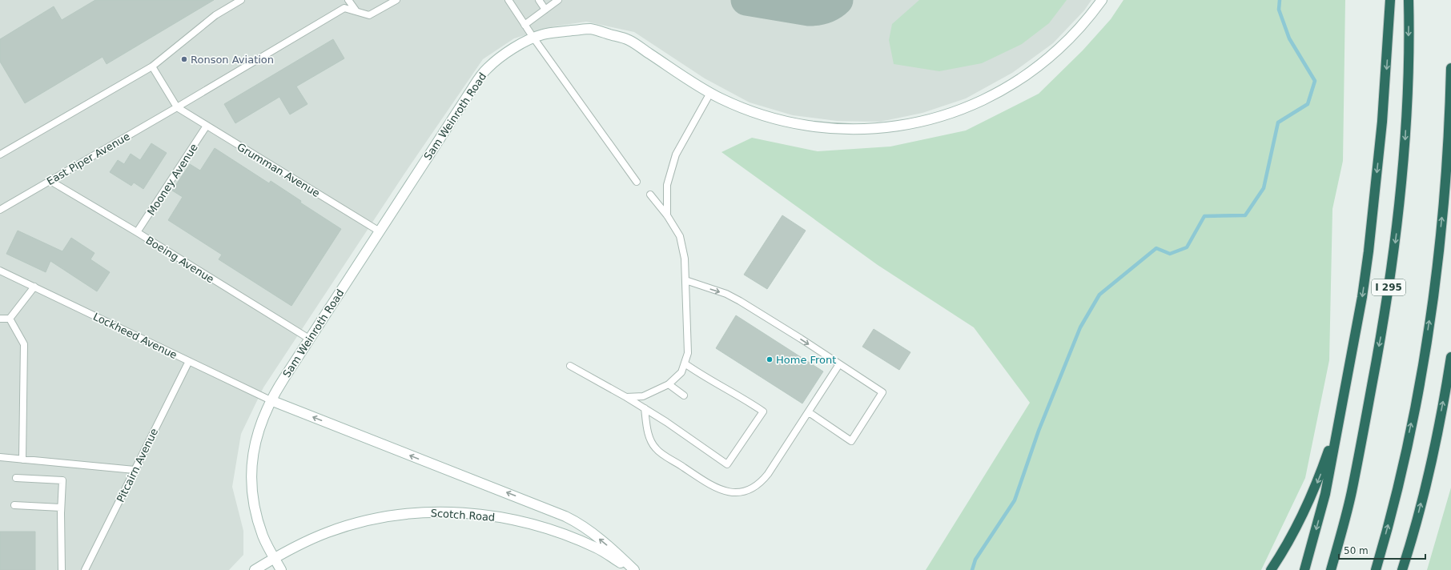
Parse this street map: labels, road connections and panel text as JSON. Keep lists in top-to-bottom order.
{
  "streets": {
    "highway": ["I 295"],
    "street": ["Sam Weinroth Road", "Scotch Road"],
    "lane": [
      "East Piper Avenue",
      "Grumman Avenue",
      "Mooney Avenue",
      "Boeing Avenue",
      "Lockheed Avenue",
      "Pitcairn Avenue"
    ]
  },
  "crossings": [
    ["Sam Weinroth Road", "Grumman Avenue"],
    ["Sam Weinroth Road", "Boeing Avenue"],
    ["Sam Weinroth Road", "Lockheed Avenue"],
    ["Sam Weinroth Road", "Scotch Road"],
    ["East Piper Avenue", "Grumman Avenue"],
    ["East Piper Avenue", "Boeing Avenue"],
    ["Grumman Avenue", "Mooney Avenue"],
    ["Mooney Avenue", "Boeing Avenue"],
    ["Lockheed Avenue", "Pitcairn Avenue"]
  ],
  "places": ["Ronson Aviation", "Home Front"],
  "scale_bar": "50 m"
}
